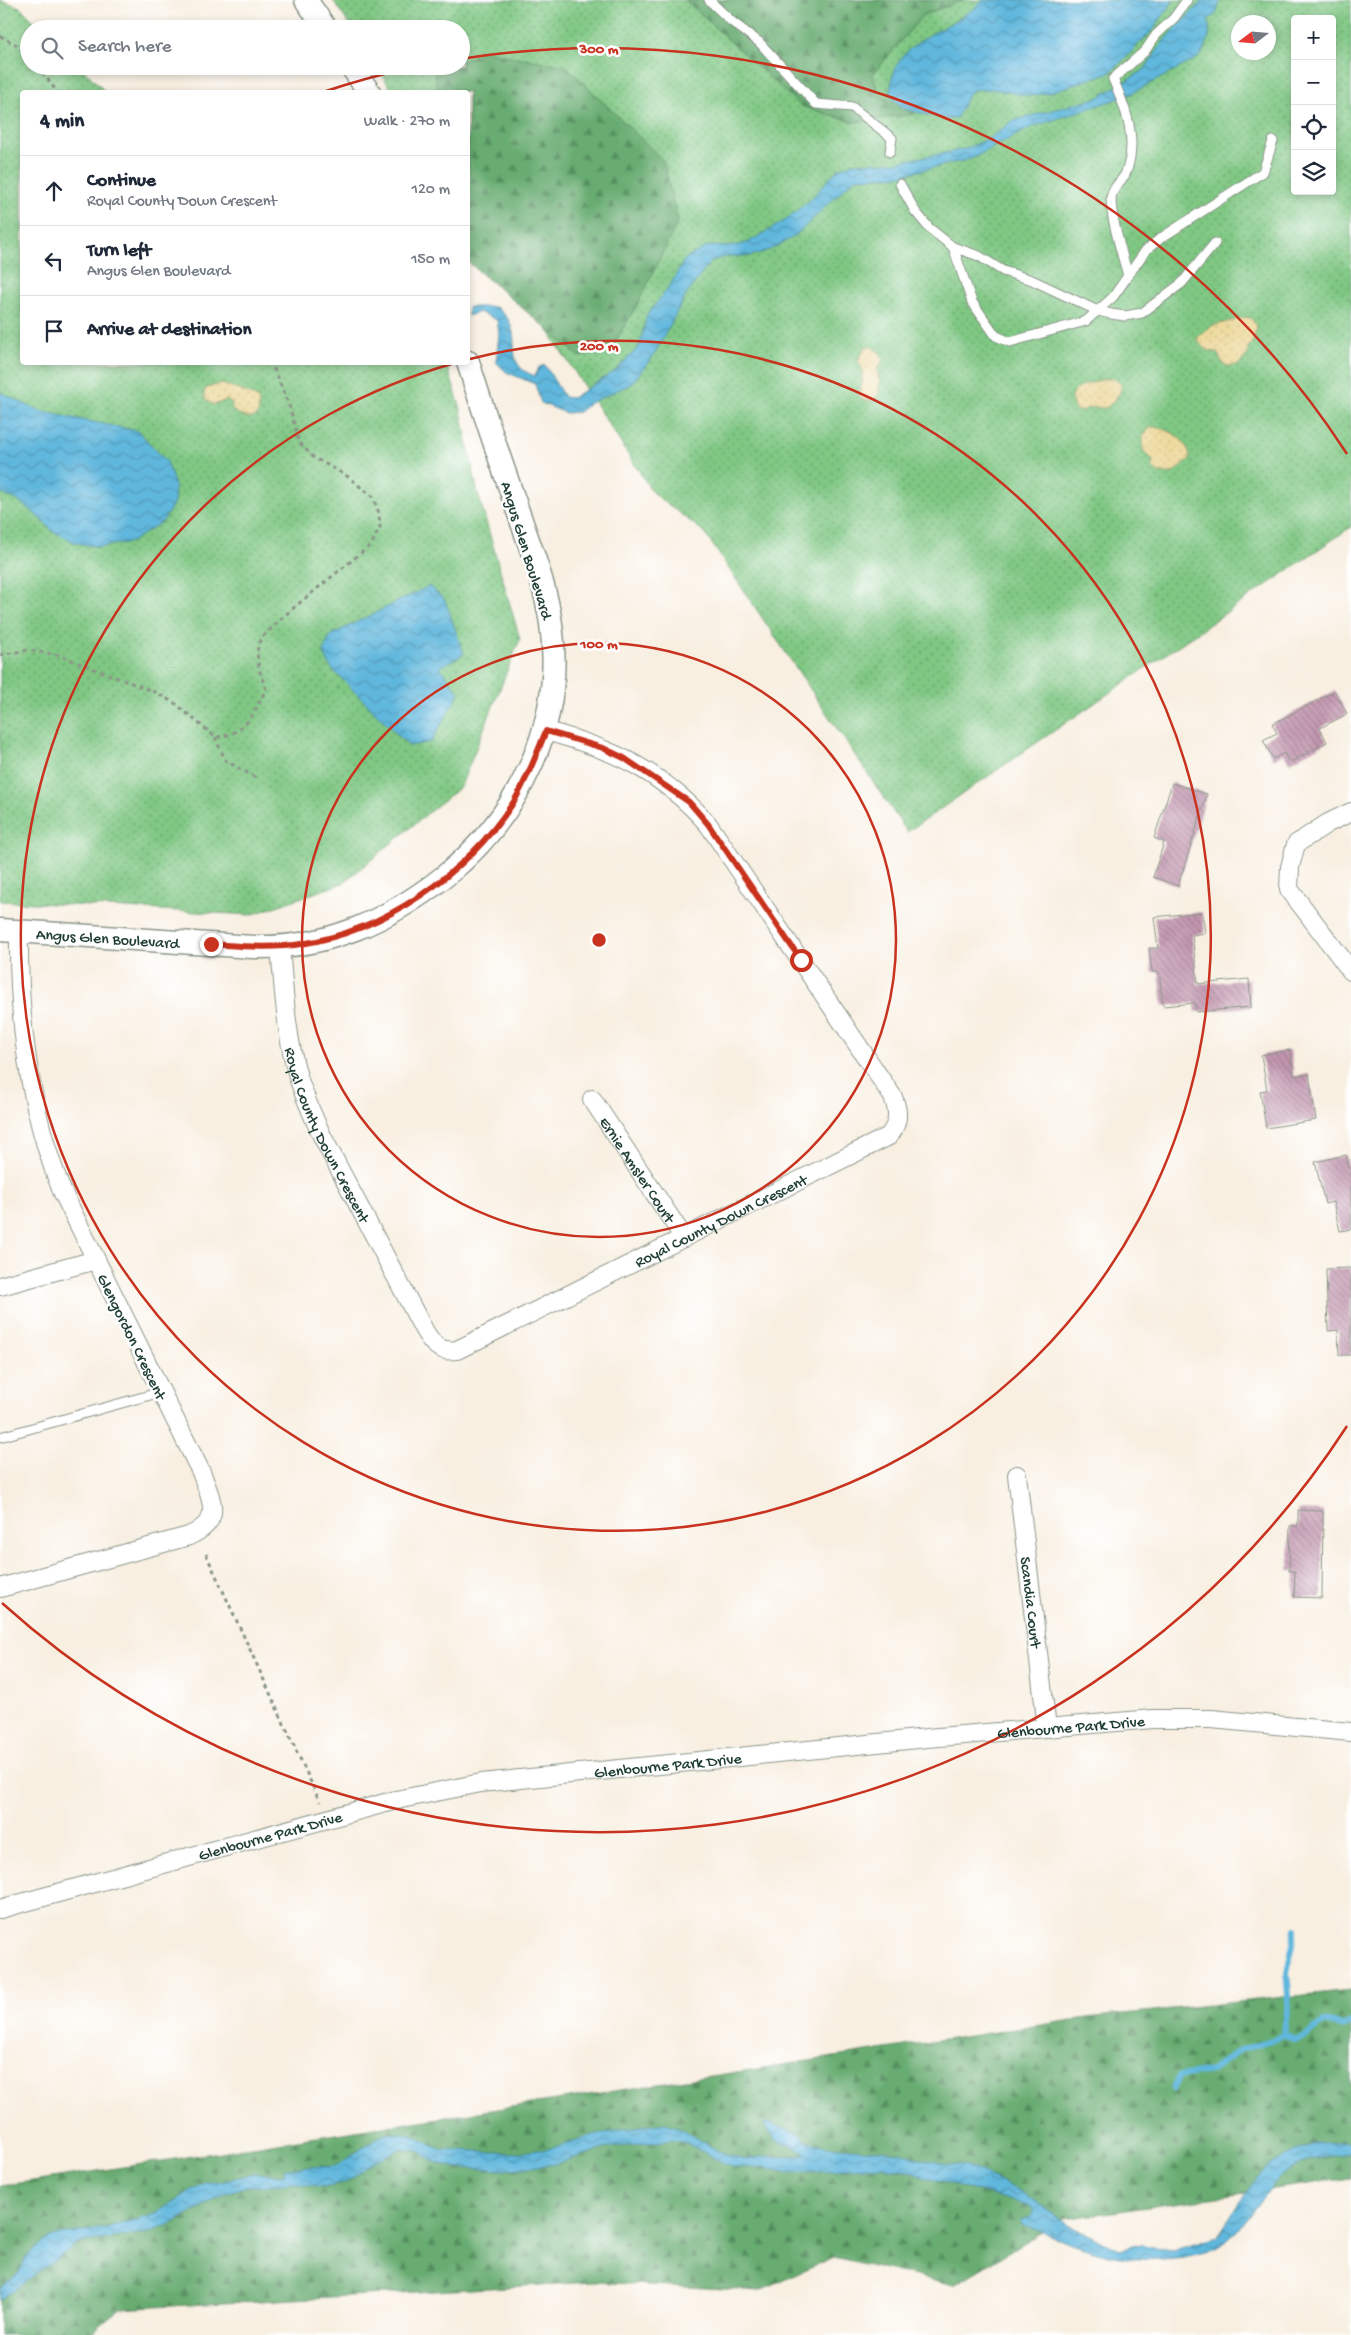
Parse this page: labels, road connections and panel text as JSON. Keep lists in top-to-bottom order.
{
  "streets": {
    "street": [
      "Angus Glen Boulevard",
      "Royal County Down Crescent",
      "Ernie Amsler Court",
      "Glengordon Crescent",
      "Scandia Court",
      "Glenbourne Park Drive"
    ]
  },
  "crossings": [
    ["Angus Glen Boulevard", "Royal County Down Crescent"],
    ["Angus Glen Boulevard", "Glengordon Crescent"],
    ["Royal County Down Crescent", "Ernie Amsler Court"],
    ["Scandia Court", "Glenbourne Park Drive"]
  ],
  "north": "left",
  "page": {
    "map_buttons": ["+", "−"],
    "search": "Search here",
    "heading": ["4 min", "Walk · 270 m"],
    "list": [
      ["Continue", "Royal County Down Crescent", "120 m"],
      ["Turn left", "Angus Glen Boulevard", "150 m"],
      "Arrive at destination"
    ]
  },
  "rings": ["300 m", "200 m", "100 m"]
}
